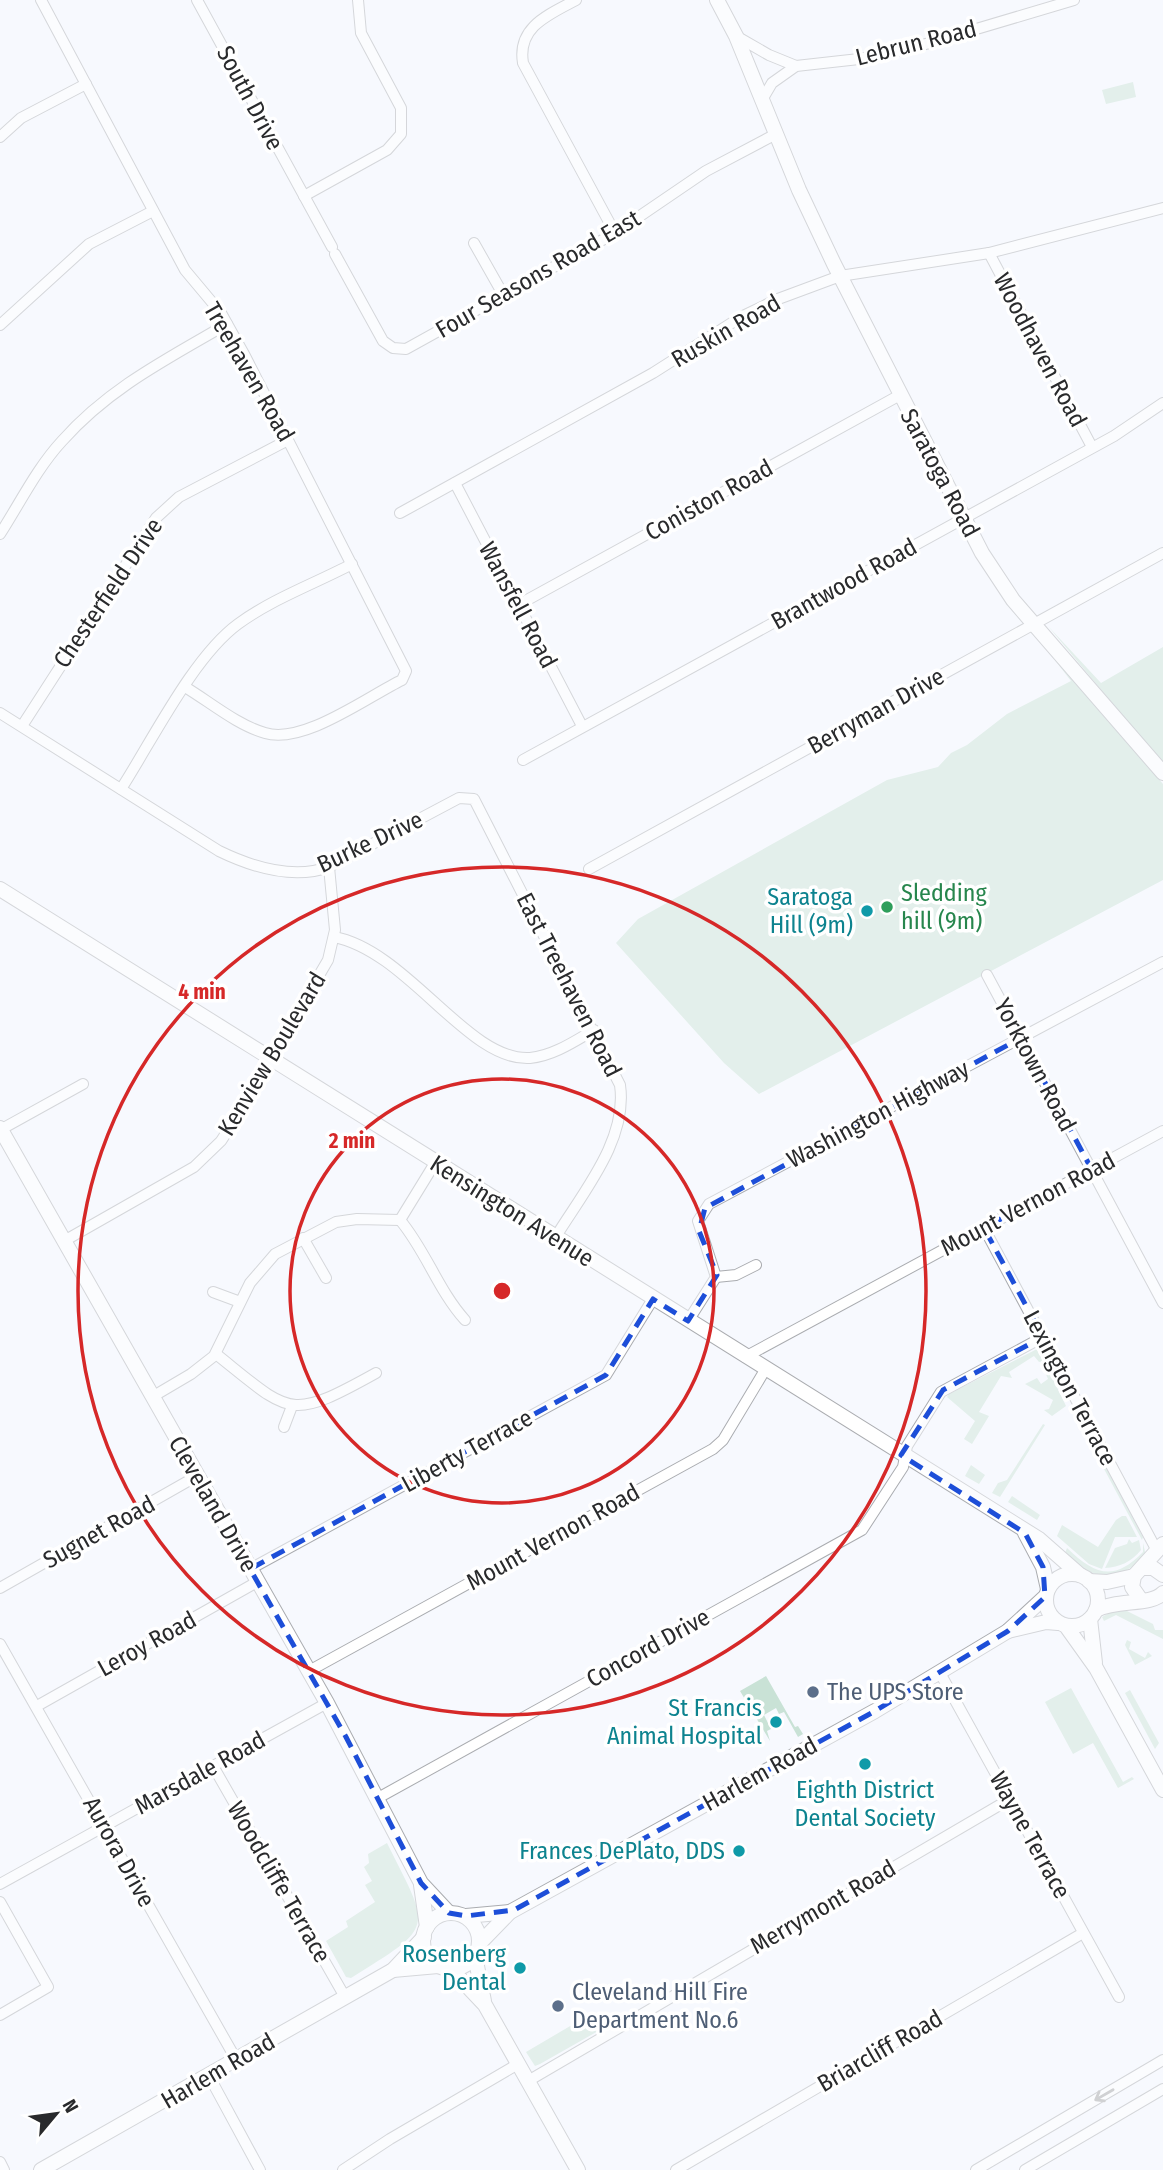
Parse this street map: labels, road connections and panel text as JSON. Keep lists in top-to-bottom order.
{
  "streets": {
    "street": [
      "Lebrun Road",
      "South Drive",
      "Four Seasons Road East",
      "Ruskin Road",
      "Woodhaven Road",
      "Treehaven Road",
      "Saratoga Road",
      "Coniston Road",
      "Brantwood Road",
      "Chesterfield Drive",
      "Wansfell Road",
      "Berryman Drive",
      "Burke Drive",
      "East Treehaven Road",
      "Kenview Boulevard",
      "Yorktown Road",
      "Washington Highway",
      "Mount Vernon Road",
      "Kensington Avenue",
      "Lexington Terrace",
      "Liberty Terrace",
      "Cleveland Drive",
      "Sugnet Road",
      "Leroy Road",
      "Concord Drive",
      "Marsdale Road",
      "Harlem Road",
      "Wayne Terrace",
      "Aurora Drive",
      "Woodcliffe Terrace",
      "Merrymont Road",
      "Briarcliff Road"
    ]
  },
  "crossings": [
    ["South Drive", "Four Seasons Road East"],
    ["Four Seasons Road East", "Saratoga Road"],
    ["Ruskin Road", "Woodhaven Road"],
    ["Ruskin Road", "Saratoga Road"],
    ["Ruskin Road", "Wansfell Road"],
    ["Woodhaven Road", "Brantwood Road"],
    ["Treehaven Road", "Chesterfield Drive"],
    ["Saratoga Road", "Coniston Road"],
    ["Saratoga Road", "Brantwood Road"],
    ["Saratoga Road", "Berryman Drive"],
    ["Coniston Road", "Wansfell Road"],
    ["Brantwood Road", "Wansfell Road"],
    ["Chesterfield Drive", "Burke Drive"],
    ["Burke Drive", "East Treehaven Road"],
    ["Burke Drive", "Kenview Boulevard"],
    ["East Treehaven Road", "Kensington Avenue"],
    ["Kenview Boulevard", "Kensington Avenue"],
    ["Kenview Boulevard", "Cleveland Drive"],
    ["Yorktown Road", "Washington Highway"],
    ["Yorktown Road", "Mount Vernon Road"],
    ["Mount Vernon Road", "Kensington Avenue"],
    ["Mount Vernon Road", "Lexington Terrace"],
    ["Mount Vernon Road", "Cleveland Drive"],
    ["Kensington Avenue", "Liberty Terrace"],
    ["Kensington Avenue", "Concord Drive"],
    ["Kensington Avenue", "Harlem Road"],
    ["Lexington Terrace", "Concord Drive"],
    ["Liberty Terrace", "Cleveland Drive"],
    ["Liberty Terrace", "Leroy Road"],
    ["Cleveland Drive", "Sugnet Road"],
    ["Cleveland Drive", "Leroy Road"],
    ["Cleveland Drive", "Concord Drive"],
    ["Cleveland Drive", "Marsdale Road"],
    ["Cleveland Drive", "Harlem Road"],
    ["Leroy Road", "Aurora Drive"],
    ["Marsdale Road", "Aurora Drive"],
    ["Marsdale Road", "Woodcliffe Terrace"],
    ["Harlem Road", "Wayne Terrace"],
    ["Harlem Road", "Aurora Drive"],
    ["Harlem Road", "Woodcliffe Terrace"],
    ["Wayne Terrace", "Merrymont Road"],
    ["Wayne Terrace", "Briarcliff Road"]
  ],
  "places": [
    "Sledding hill (9m)",
    "Saratoga Hill (9m)",
    "The UPS Store",
    "St Francis Animal Hospital",
    "Eighth District Dental Society",
    "Frances DePlato, DDS",
    "Rosenberg Dental",
    "Cleveland Hill Fire Department No.6"
  ],
  "north": "top right",
  "rings": ["4 min", "2 min"]
}
